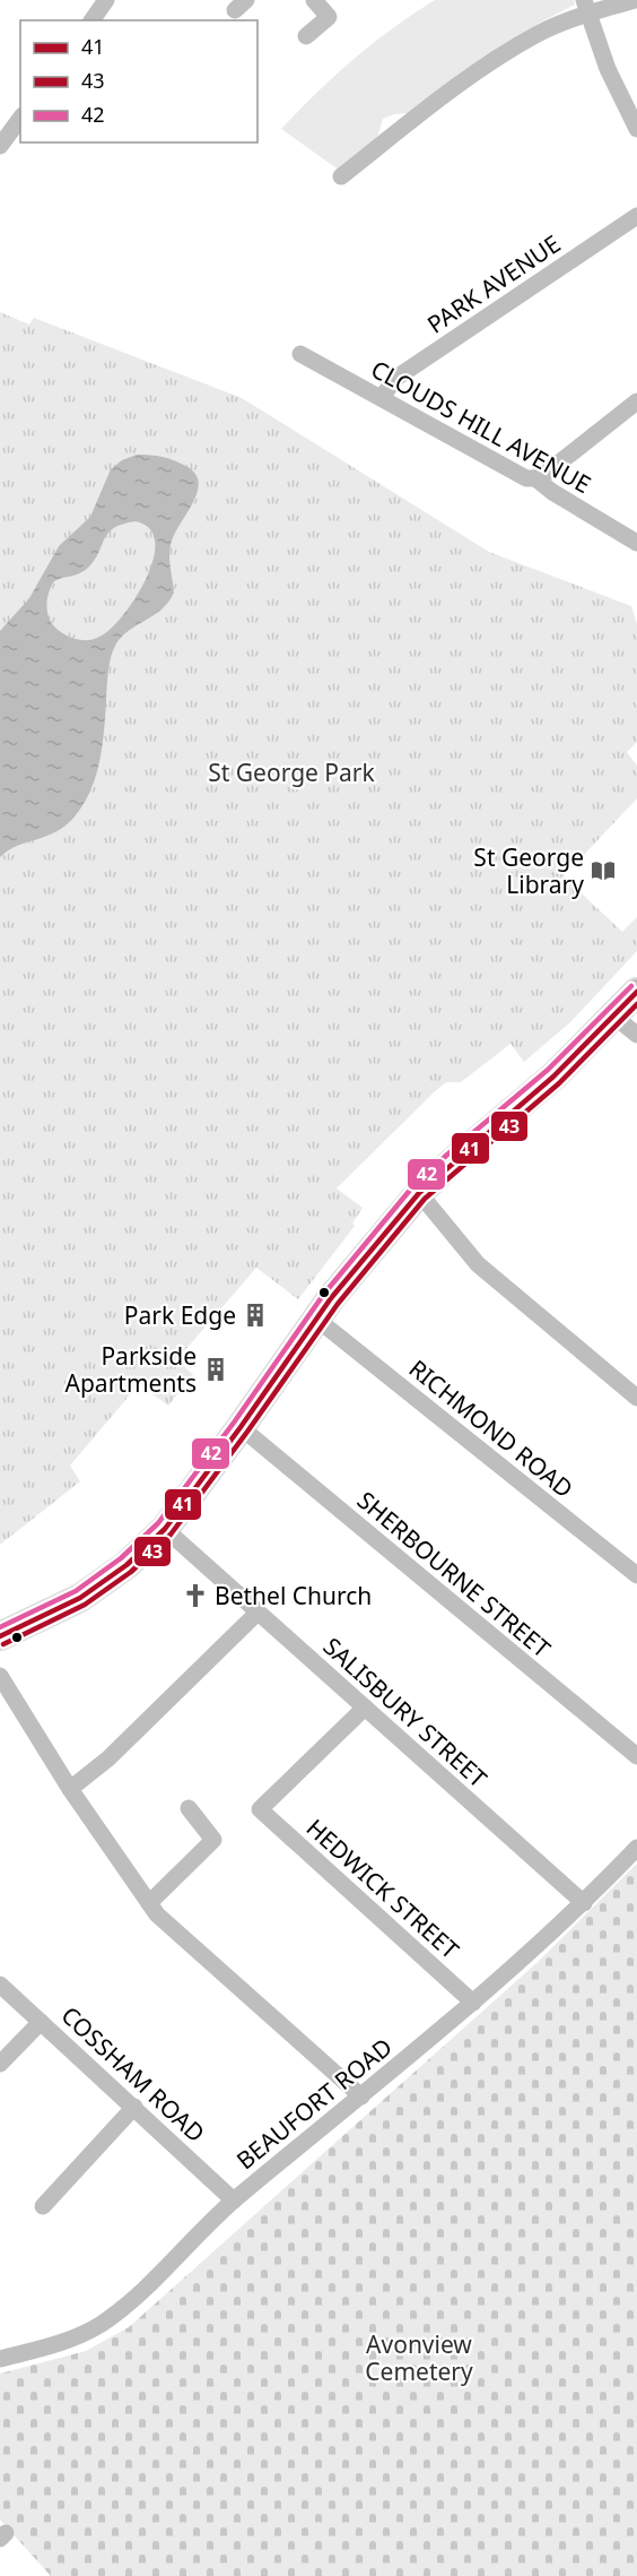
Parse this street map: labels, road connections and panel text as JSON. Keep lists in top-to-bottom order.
{
  "streets": {
    "street": [
      "PARK AVENUE",
      "CLOUDS HILL AVENUE",
      "RICHMOND ROAD",
      "SHERBOURNE STREET",
      "SALISBURY STREET",
      "HEDWICK STREET",
      "COSSHAM ROAD",
      "BEAUFORT ROAD"
    ]
  },
  "crossings": [
    ["PARK AVENUE", "CLOUDS HILL AVENUE"],
    ["SALISBURY STREET", "HEDWICK STREET"],
    ["SALISBURY STREET", "BEAUFORT ROAD"],
    ["HEDWICK STREET", "BEAUFORT ROAD"],
    ["COSSHAM ROAD", "BEAUFORT ROAD"]
  ],
  "parks": ["St George Park", "Avonview Cemetery"],
  "places": {
    "library": ["St George Library"],
    "building": ["Park Edge", "Parkside Apartments"],
    "church": ["Bethel Church"]
  },
  "lines": ["transit line 42", "transit line 41", "transit line 43"],
  "legend": ["41", "43", "42"]
}
